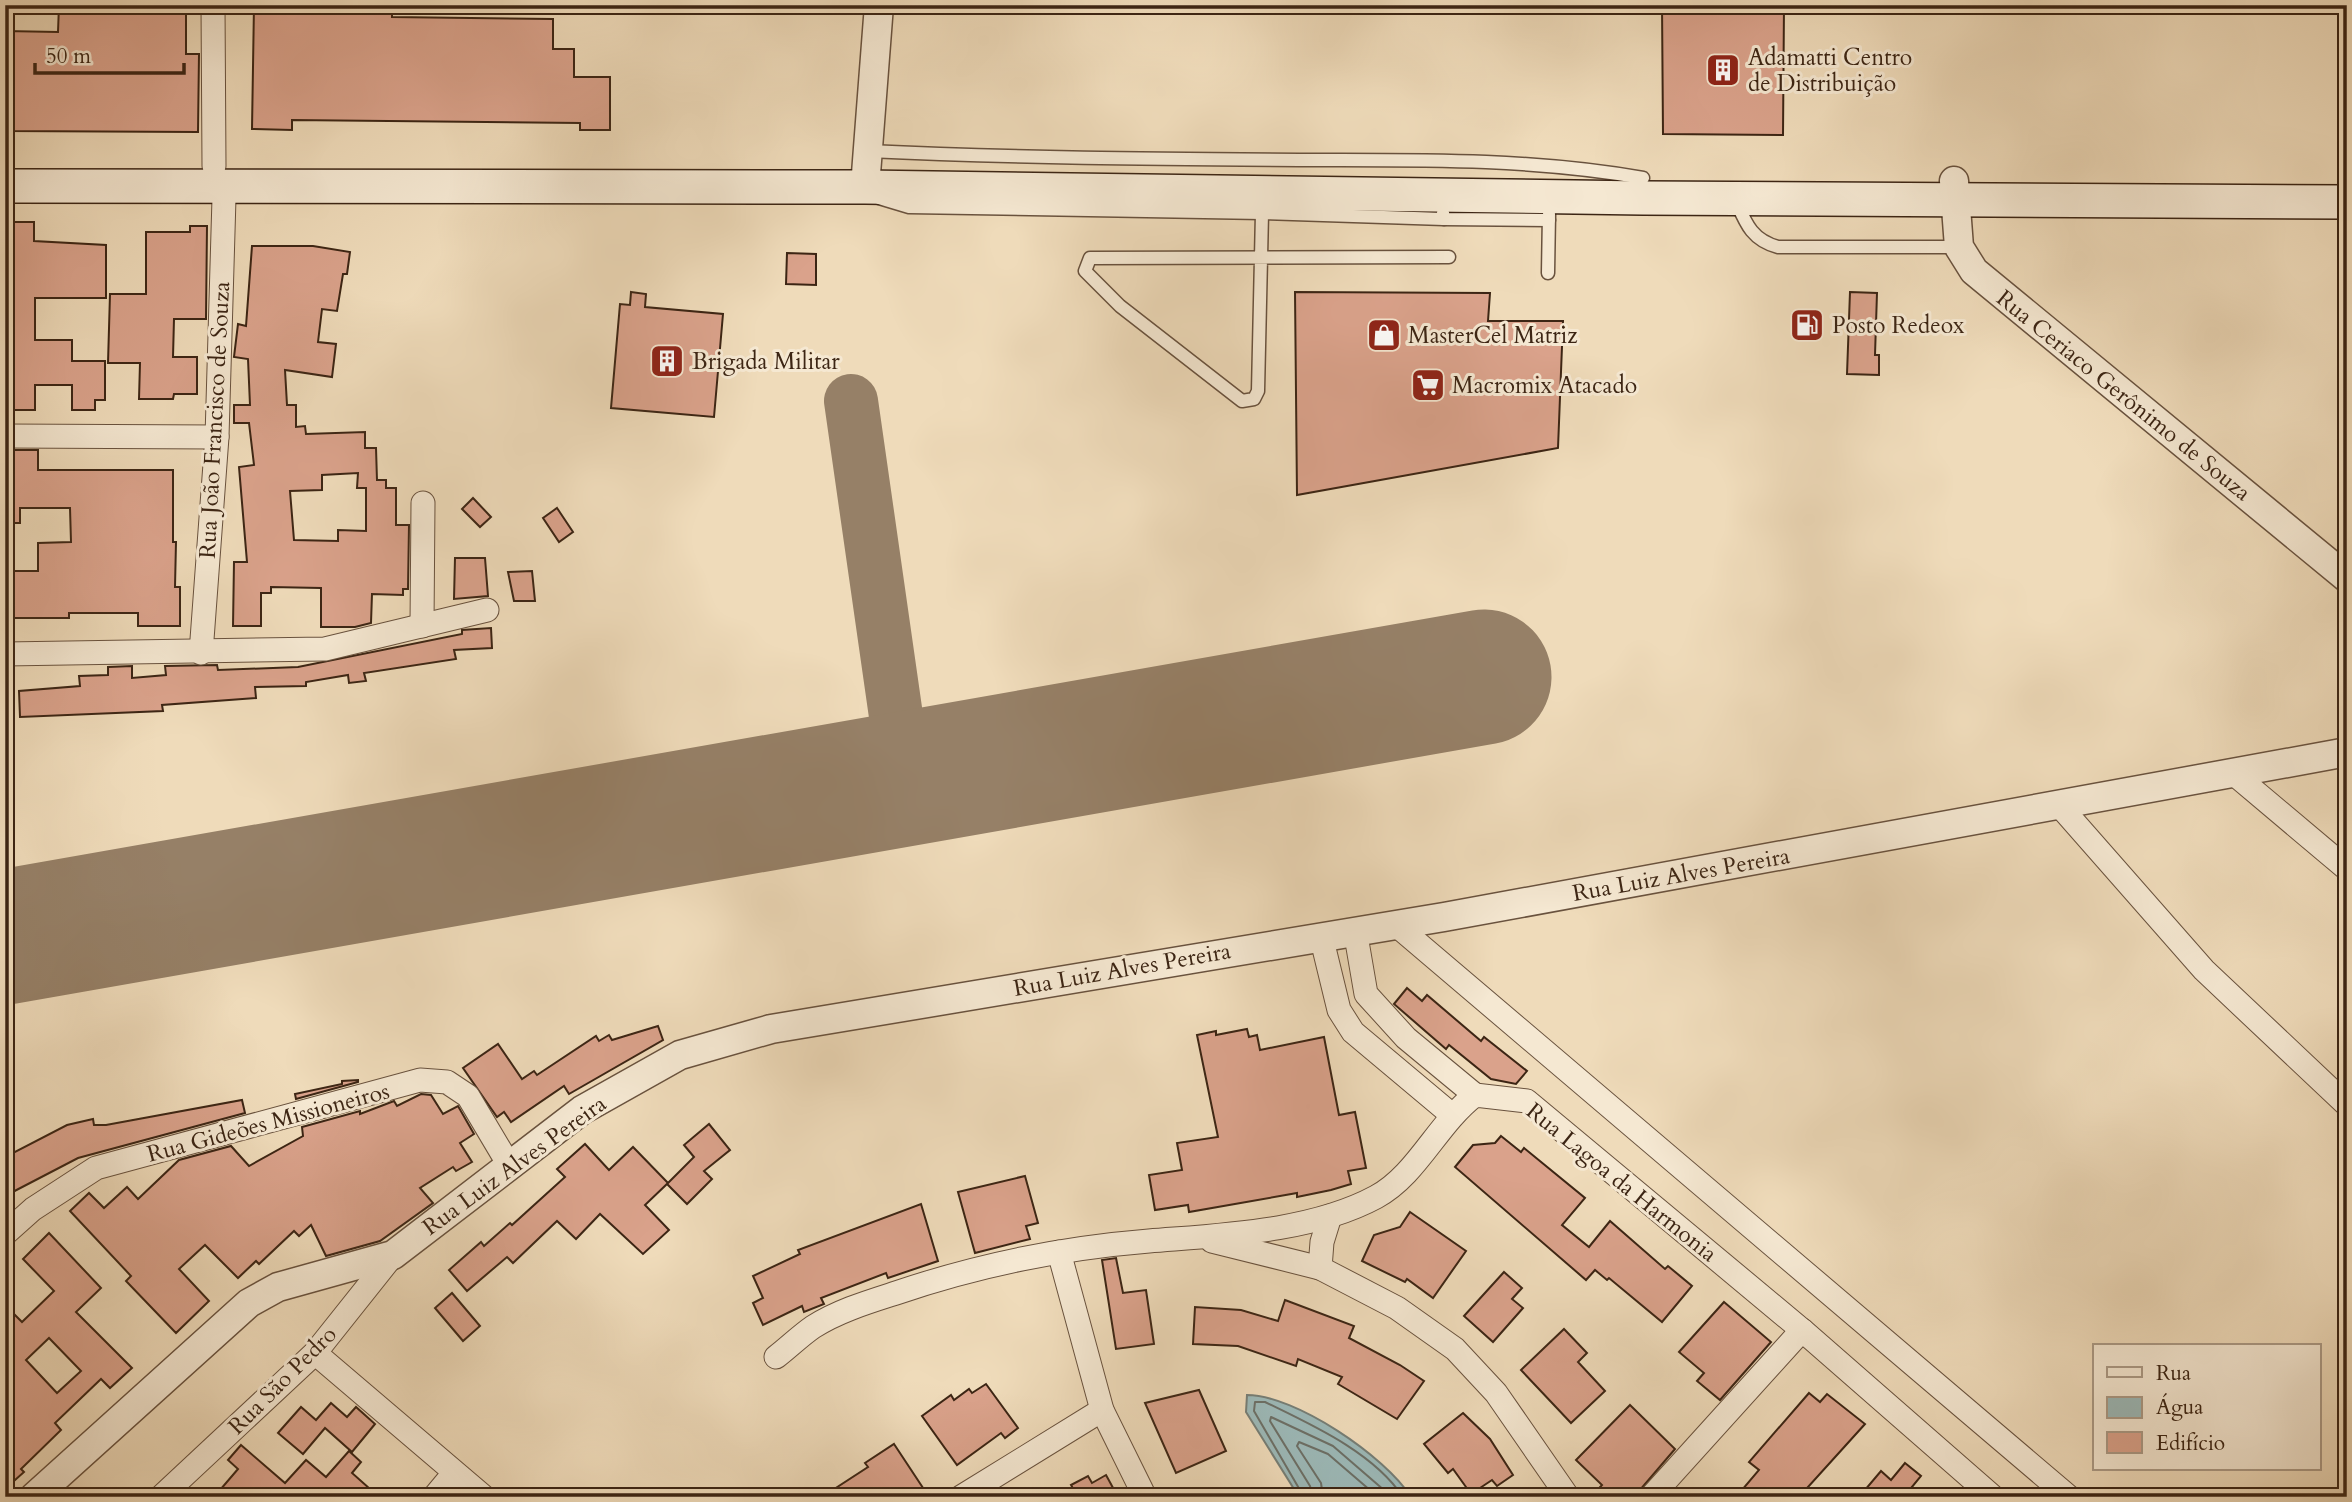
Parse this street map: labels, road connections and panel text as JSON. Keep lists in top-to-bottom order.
{
  "streets": {
    "street": [
      "Rua Ceriaco Gerônimo de Souza",
      "Rua João Francisco de Souza",
      "Rua Luiz Alves Pereira",
      "Rua Gideões Missioneiros",
      "Rua Lagoa da Harmonia",
      "Rua São Pedro"
    ]
  },
  "crossings": [
    ["Rua Luiz Alves Pereira", "Rua Gideões Missioneiros"],
    ["Rua Luiz Alves Pereira", "Rua São Pedro"]
  ],
  "places": {
    "building": ["Adamatti Centro de Distribuição", "Brigada Militar"],
    "fuel station": ["Posto Redeox"],
    "shop": ["MasterCel Matriz"],
    "supermarket": ["Macromix Atacado"]
  },
  "legend": ["Rua", "Água", "Edifício"],
  "scale_bar": "50 m"
}
